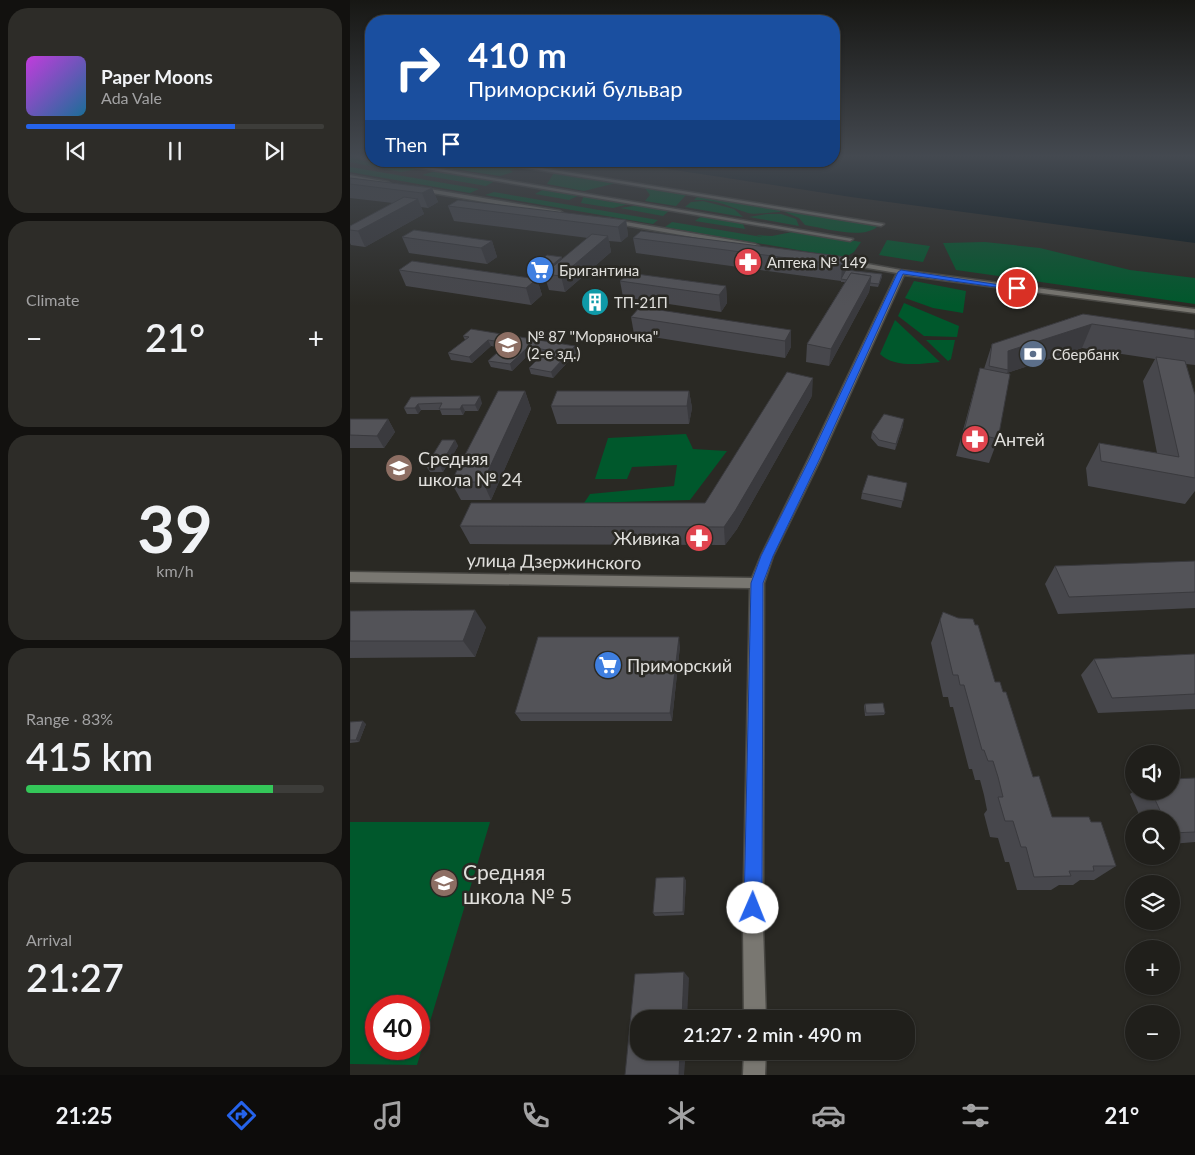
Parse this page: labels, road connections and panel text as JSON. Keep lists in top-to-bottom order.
{
  "streets": {
    "street": ["улица Дзержинского"]
  },
  "places": {
    "pharmacy": ["Аптека № 149", "Антей", "Живика"],
    "supermarket": ["Бригантина", "Приморский"],
    "building": ["ТП-21П"],
    "school or university": ["№ 87 \"Моряночка\" (2-е зд.)", "Средняя школа № 24", "Средняя школа № 5"],
    "bank": ["Сбербанк"]
  },
  "page": {
    "turn": ["410 m", "Приморский бульвар"],
    "song": ["Paper Moons", "Ada Vale"],
    "then": "Then",
    "tile": [
      "Climate",
      ["39", "km/h"],
      ["Range · 83%", "415 km"],
      ["Arrival", "21:27"]
    ],
    "heat": ["−", "21°", "+"],
    "map_buttons": ["+", "−"],
    "limit": "40",
    "trip": "21:27 · 2 min · 490 m",
    "tabs": ["21:25", "21°"]
  }
}
